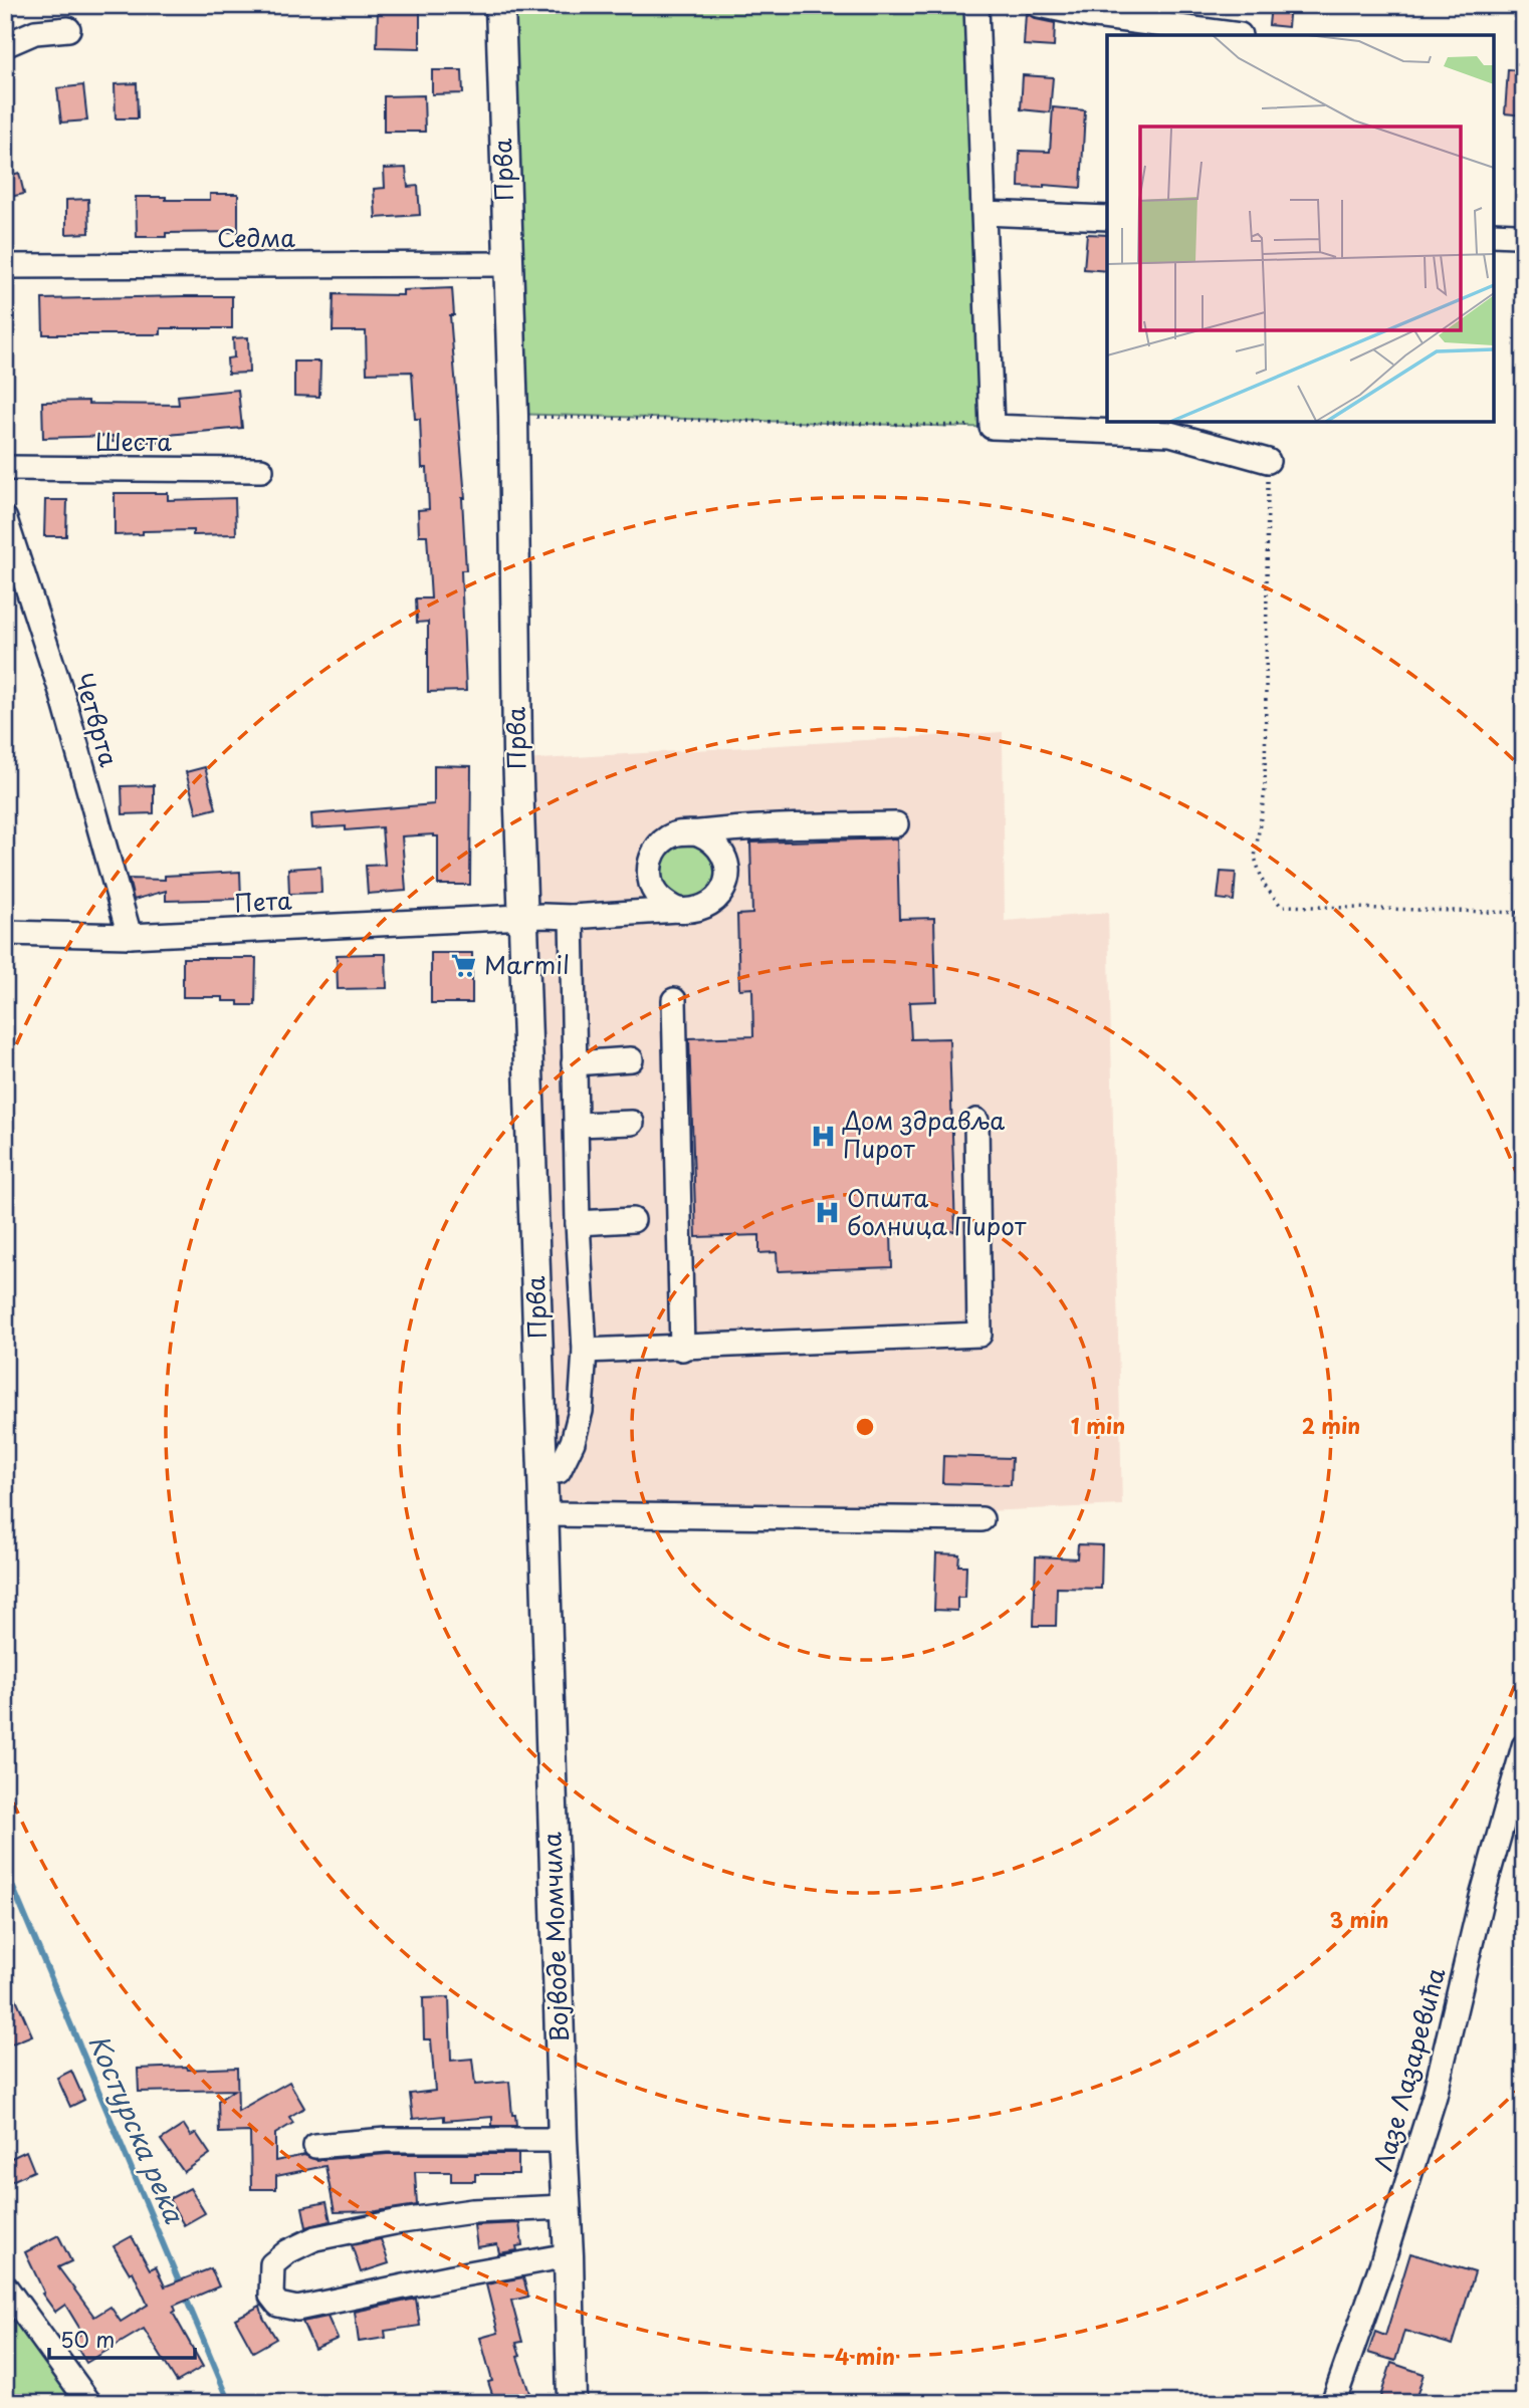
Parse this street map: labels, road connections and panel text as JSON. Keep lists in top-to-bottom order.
{
  "streets": {
    "main road": ["Прва", "Војводе Момчила"],
    "street": [
      "Седма",
      "Шеста",
      "Четврта",
      "Пета",
      "Лазе Лазаревића"
    ]
  },
  "crossings": [
    ["Прва", "Седма"],
    ["Прва", "Пета"],
    ["Прва", "Војводе Момчила"],
    ["Четврта", "Пета"]
  ],
  "water": ["Костурска река"],
  "places": {
    "supermarket": ["Marmil"],
    "hospital": ["Дом здравља Пирот", "Општа болница Пирот"]
  },
  "scale_bar": "50 m",
  "rings": [
    "1 min",
    "2 min",
    "3 min",
    "4 min"
  ]
}
